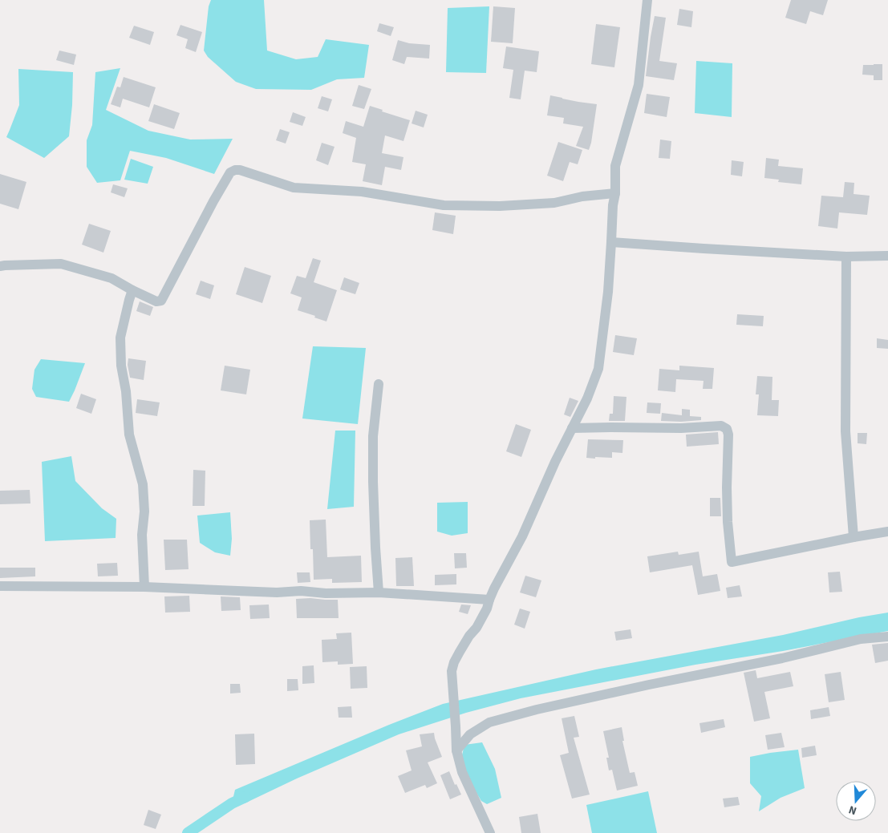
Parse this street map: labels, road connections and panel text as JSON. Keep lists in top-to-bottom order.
{
  "north": "bottom"
}
